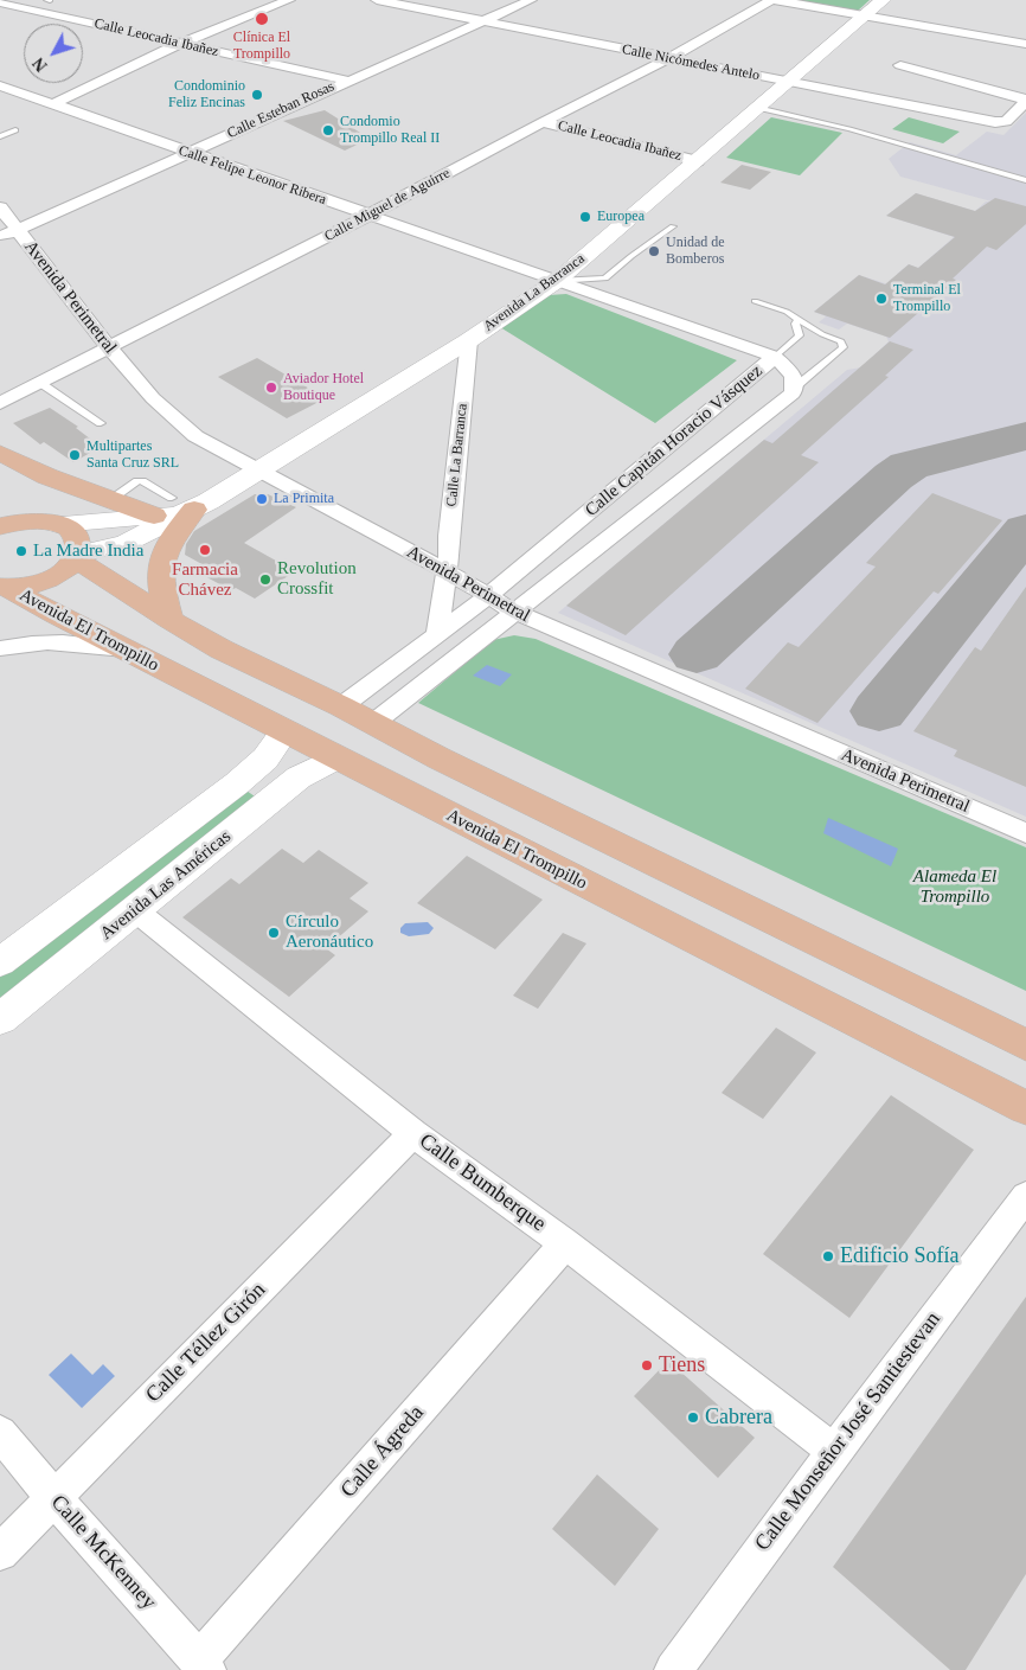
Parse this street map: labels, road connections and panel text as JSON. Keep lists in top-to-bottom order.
{
  "streets": {
    "main road": ["Avenida El Trompillo"],
    "street": [
      "Calle Leocadia Ibañez",
      "Calle Nicómedes Antelo",
      "Calle Esteban Rosas",
      "Calle Felipe Leonor Ribera",
      "Calle Miguel de Aguirre",
      "Avenida La Barranca",
      "Avenida Perimetral",
      "Calle Capitán Horacio Vásquez",
      "Calle La Barranca",
      "Avenida Las Américas",
      "Calle Bumberque",
      "Calle Téllez Girón",
      "Calle Monseñor José Santiestevan",
      "Calle Ágreda",
      "Calle McKenney"
    ]
  },
  "crossings": [
    ["Calle Leocadia Ibañez", "Calle Esteban Rosas"],
    ["Calle Leocadia Ibañez", "Calle Miguel de Aguirre"],
    ["Calle Leocadia Ibañez", "Avenida La Barranca"],
    ["Calle Nicómedes Antelo", "Calle Esteban Rosas"],
    ["Calle Nicómedes Antelo", "Calle Miguel de Aguirre"],
    ["Calle Nicómedes Antelo", "Avenida La Barranca"],
    ["Calle Esteban Rosas", "Calle Felipe Leonor Ribera"],
    ["Calle Esteban Rosas", "Avenida Perimetral"],
    ["Calle Felipe Leonor Ribera", "Calle Miguel de Aguirre"],
    ["Calle Felipe Leonor Ribera", "Avenida La Barranca"],
    ["Calle Felipe Leonor Ribera", "Calle Capitán Horacio Vásquez"],
    ["Calle Miguel de Aguirre", "Avenida Perimetral"],
    ["Avenida La Barranca", "Avenida Perimetral"],
    ["Avenida La Barranca", "Calle La Barranca"],
    ["Avenida Perimetral", "Calle Capitán Horacio Vásquez"],
    ["Avenida Perimetral", "Calle La Barranca"],
    ["Calle Capitán Horacio Vásquez", "Calle La Barranca"],
    ["Avenida El Trompillo", "Avenida Las Américas"],
    ["Avenida Las Américas", "Calle Bumberque"],
    ["Calle Bumberque", "Calle Téllez Girón"],
    ["Calle Bumberque", "Calle Monseñor José Santiestevan"],
    ["Calle Bumberque", "Calle Ágreda"],
    ["Calle Téllez Girón", "Calle McKenney"],
    ["Calle Ágreda", "Calle McKenney"]
  ],
  "parks": ["Alameda El Trompillo"],
  "places": [
    "Clínica El Trompillo",
    "Condominio Feliz Encinas",
    "Condomio Trompillo Real II",
    "Europea",
    "Unidad de Bomberos",
    "Terminal El Trompillo",
    "Aviador Hotel Boutique",
    "Multipartes Santa Cruz SRL",
    "La Primita",
    "Farmacia Chávez",
    "La Madre India",
    "Revolution Crossfit",
    "Círculo Aeronáutico",
    "Edificio Sofía",
    "Tiens",
    "Cabrera"
  ],
  "north": "bottom left"
}
